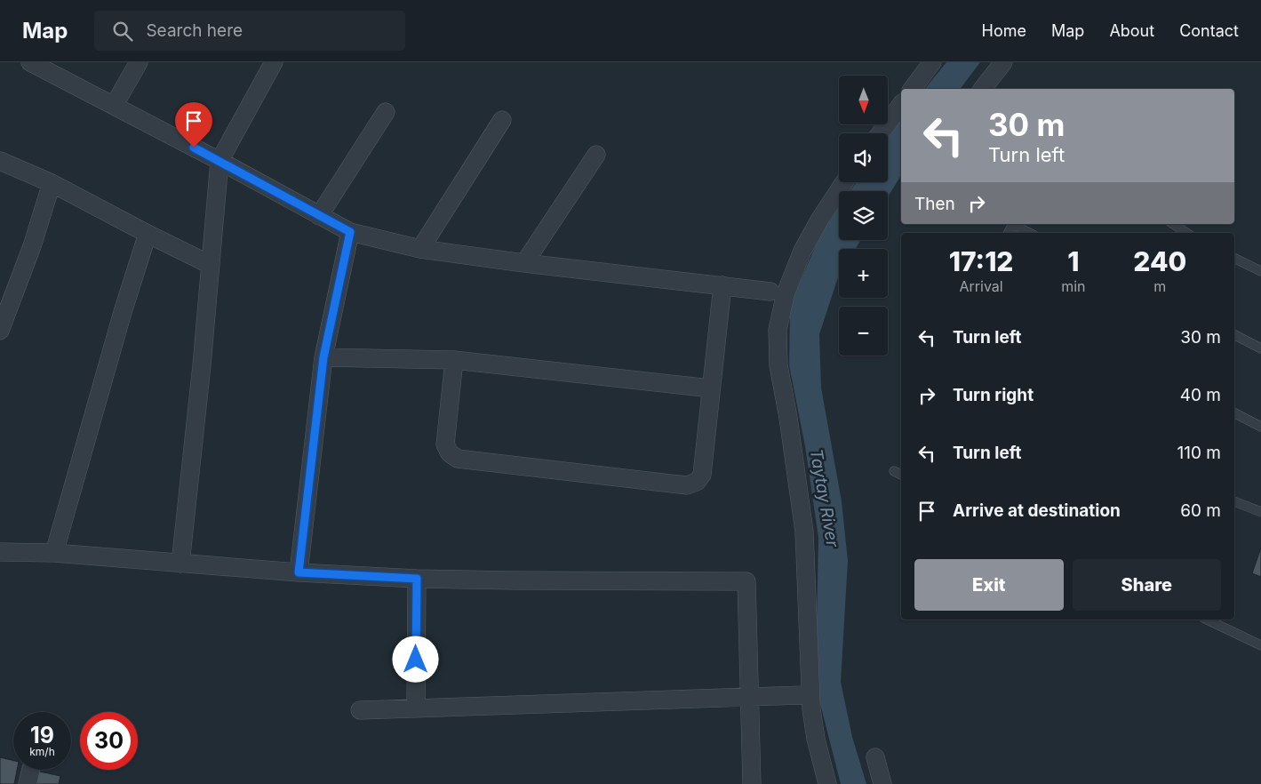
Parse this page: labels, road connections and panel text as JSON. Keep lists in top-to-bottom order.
{
  "water": ["Taytay River"],
  "north": "bottom",
  "page": {
    "header": "Map",
    "search": "Search here",
    "nav": [
      "Home",
      "Map",
      "About",
      "Contact"
    ],
    "map_buttons": ["+", "−"],
    "turn": ["30 m", "Turn left"],
    "then": "Then",
    "eta": [
      "17:12",
      "Arrival",
      "1",
      "min",
      "240",
      "m"
    ],
    "list": [
      {
        "name": "Turn left",
        "value": "30 m"
      },
      {
        "name": "Turn right",
        "value": "40 m"
      },
      {
        "name": "Turn left",
        "value": "110 m"
      },
      {
        "name": "Arrive at destination",
        "value": "60 m"
      }
    ],
    "buttons": ["Exit", "Share"],
    "speed": "19 km/h",
    "limit": "30"
  }
}
